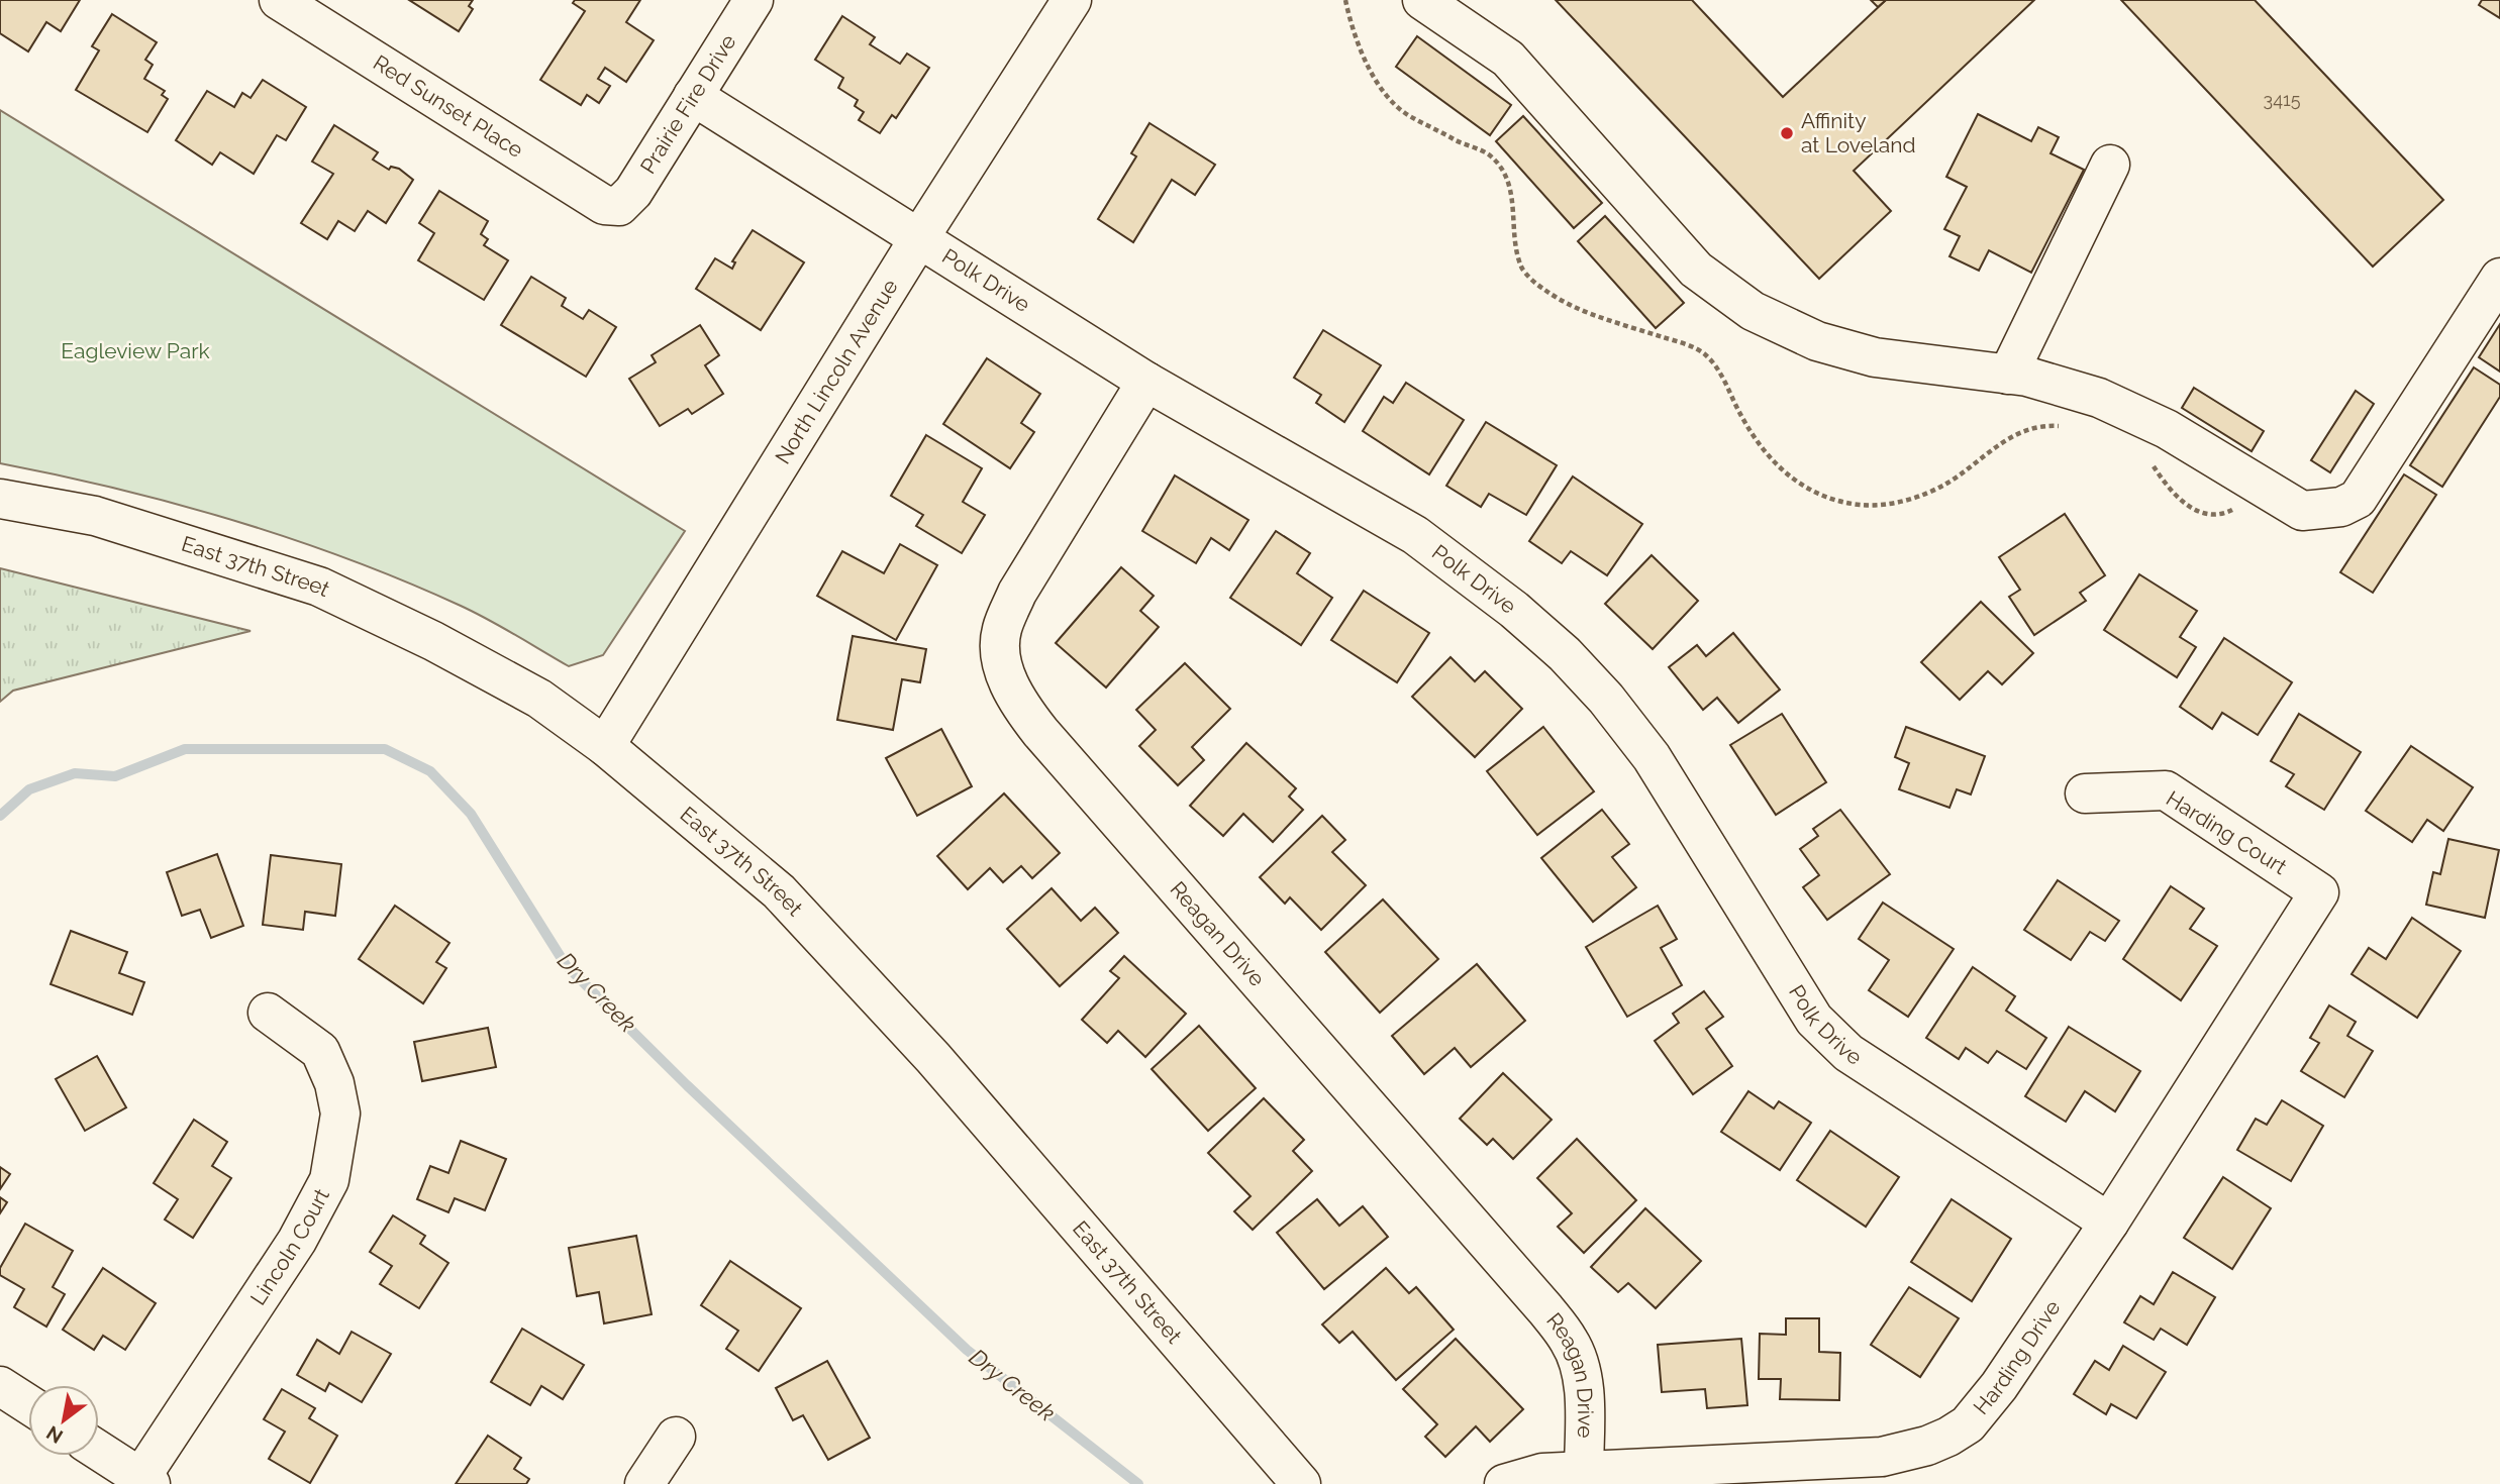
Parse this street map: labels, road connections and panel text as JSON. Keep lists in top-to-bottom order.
{
  "streets": {
    "street": [
      "Prairie Fire Drive",
      "Red Sunset Place",
      "Polk Drive",
      "North Lincoln Avenue",
      "East 37th Street",
      "Harding Court",
      "Reagan Drive",
      "Lincoln Court",
      "Harding Drive"
    ]
  },
  "crossings": [
    ["Prairie Fire Drive", "Red Sunset Place"],
    ["Prairie Fire Drive", "Polk Drive"],
    ["Polk Drive", "North Lincoln Avenue"],
    ["Polk Drive", "Reagan Drive"],
    ["Polk Drive", "Harding Drive"],
    ["North Lincoln Avenue", "East 37th Street"],
    ["Harding Court", "Harding Drive"],
    ["Reagan Drive", "Harding Drive"]
  ],
  "water": ["Dry Creek"],
  "parks": ["Eagleview Park"],
  "places": ["Affinity at Loveland"],
  "house_numbers": ["3415"],
  "north": "bottom left"
}
